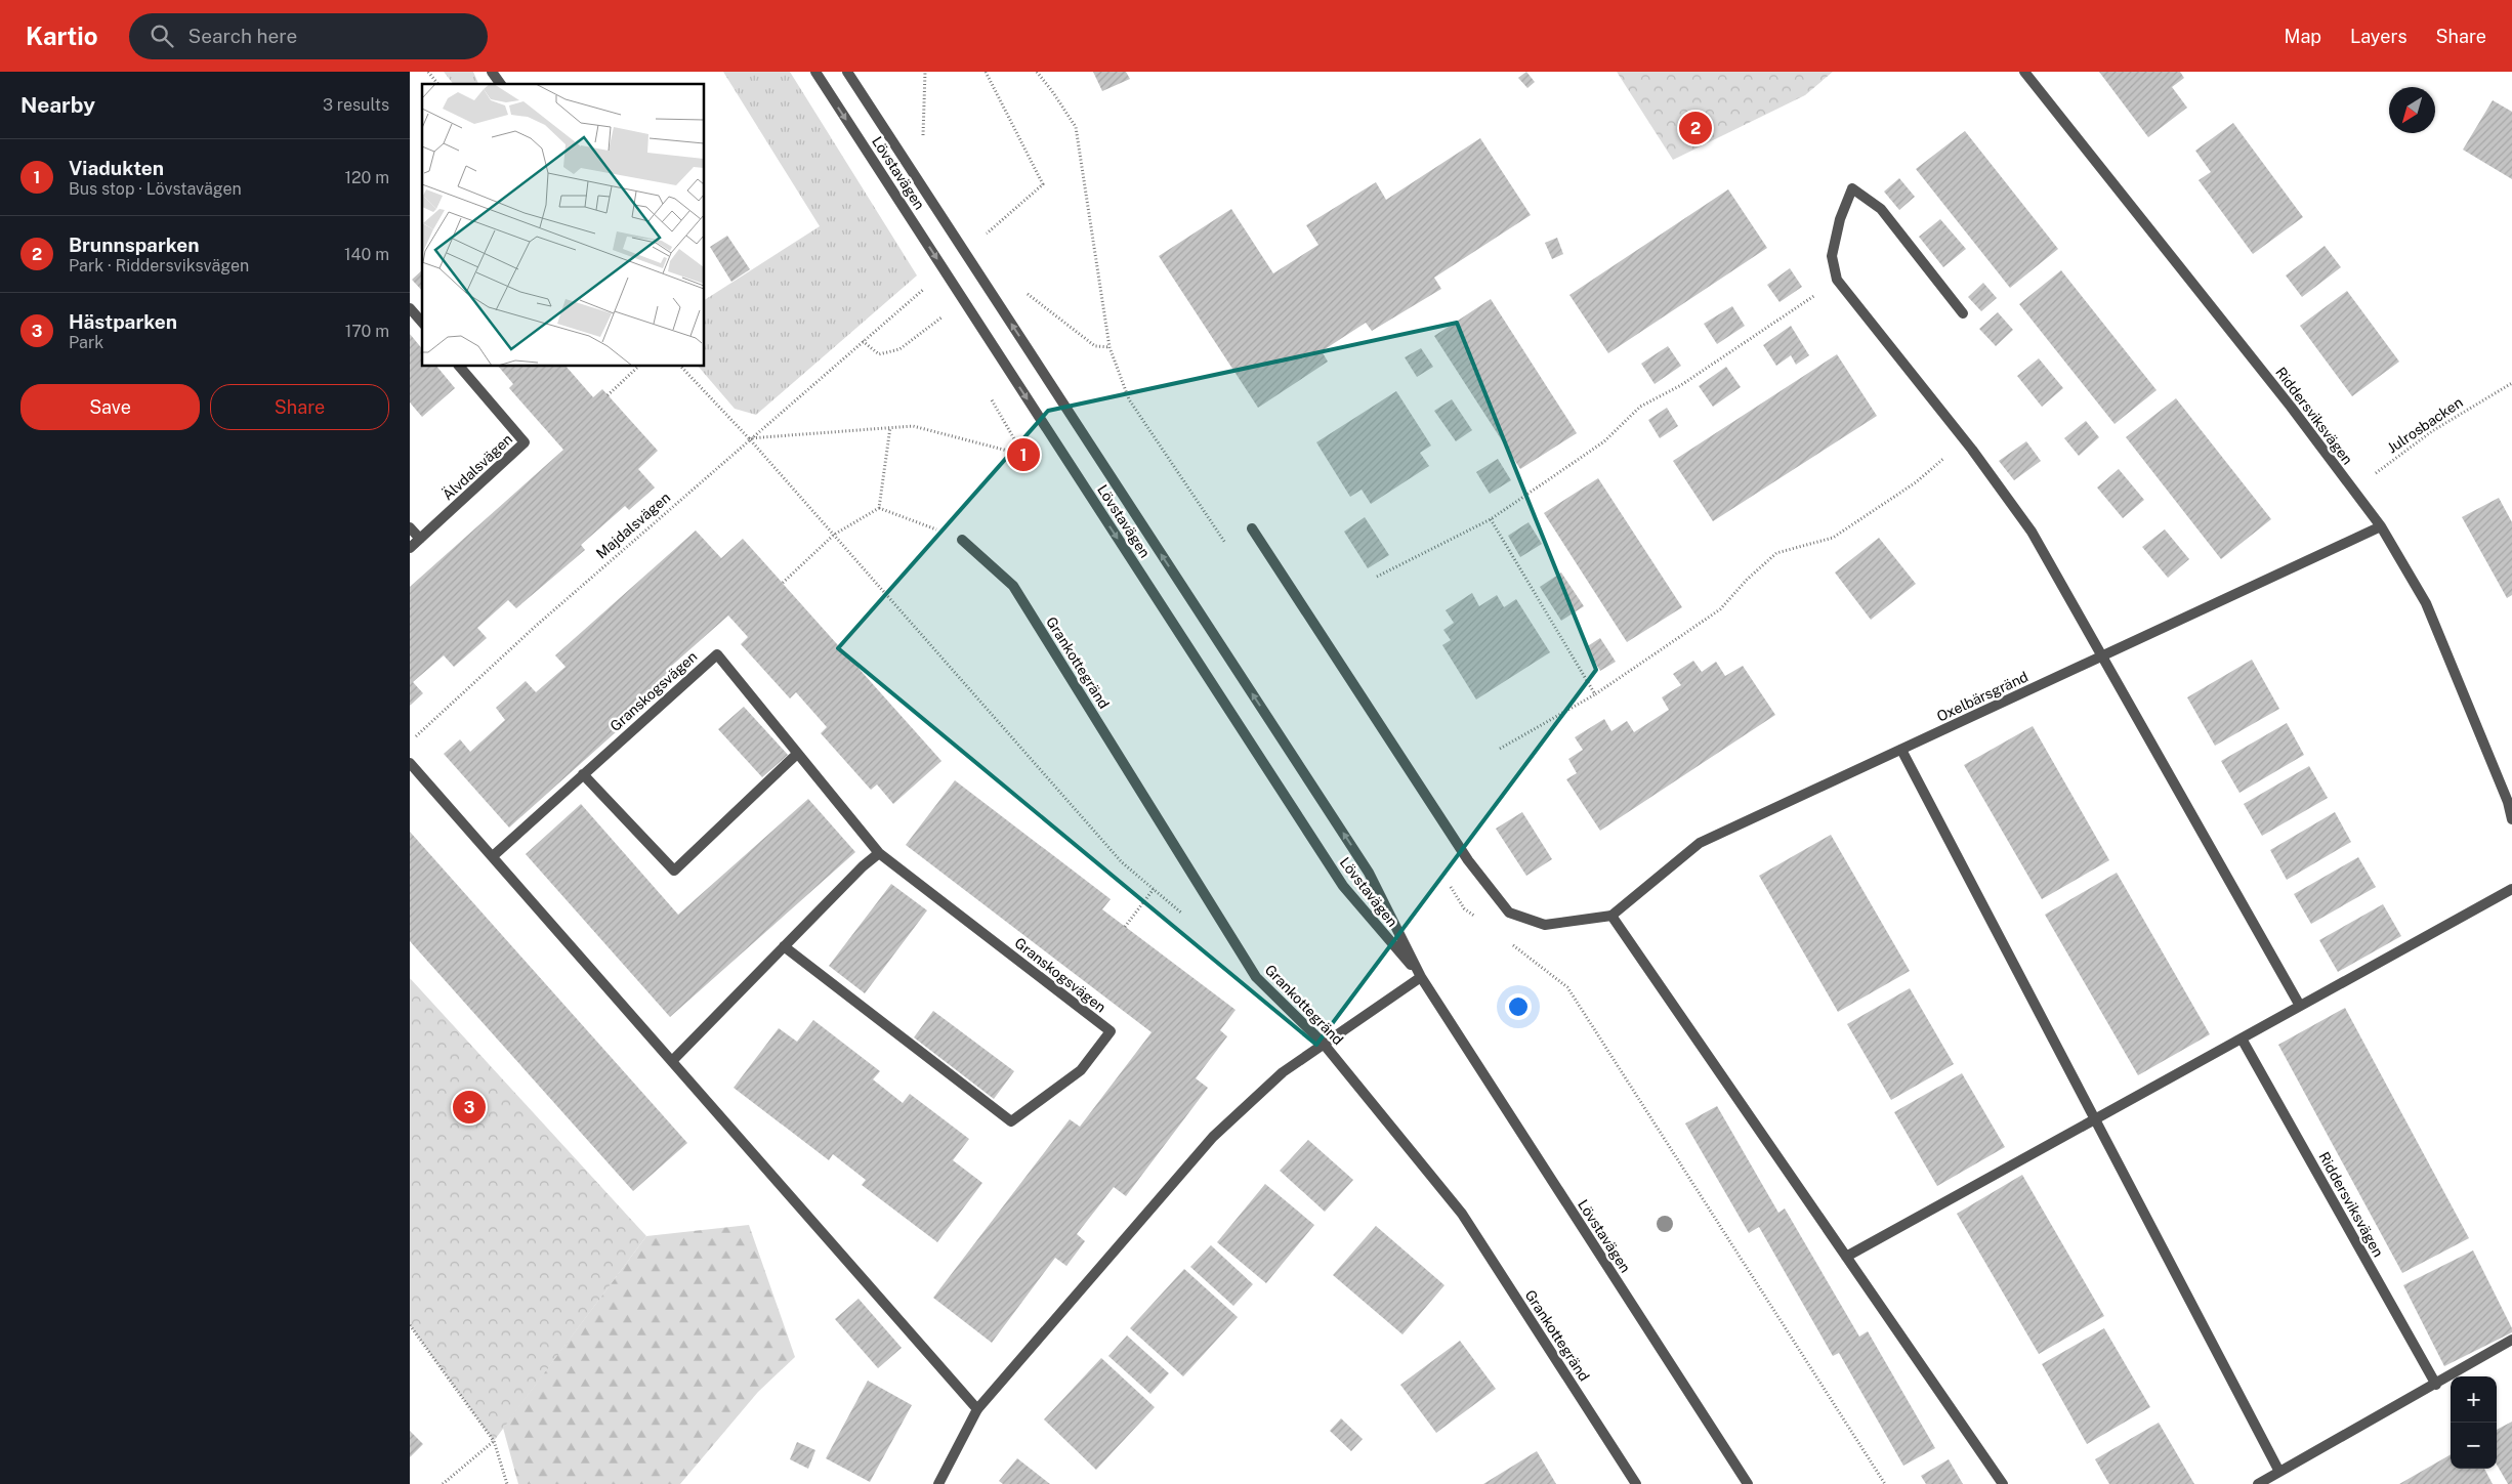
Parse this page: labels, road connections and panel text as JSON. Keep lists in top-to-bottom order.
{
  "streets": {
    "street": [
      "Lövstavägen",
      "Riddersviksvägen",
      "Älvdalsvägen",
      "Grankottegränd",
      "Granskogsvägen",
      "Oxelbärsgränd"
    ],
    "path": ["Julrosbacken", "Majdalsvägen"]
  },
  "crossings": [
    ["Riddersviksvägen", "Julrosbacken"],
    ["Riddersviksvägen", "Oxelbärsgränd"]
  ],
  "north": "bottom left",
  "page": {
    "header": "Kartio",
    "search": "Search here",
    "nav": ["Map", "Layers", "Share"],
    "heading": ["Nearby", "3 results"],
    "pins": ["2", "1", "3"],
    "list": [
      {
        "mark": "1",
        "name": "Viadukten",
        "note": "Bus stop · Lövstavägen",
        "value": "120 m"
      },
      {
        "mark": "2",
        "name": "Brunnsparken",
        "note": "Park · Riddersviksvägen",
        "value": "140 m"
      },
      {
        "mark": "3",
        "name": "Hästparken",
        "note": "Park",
        "value": "170 m"
      }
    ],
    "buttons": ["Save", "Share"],
    "map_buttons": ["+", "−"]
  }
}
